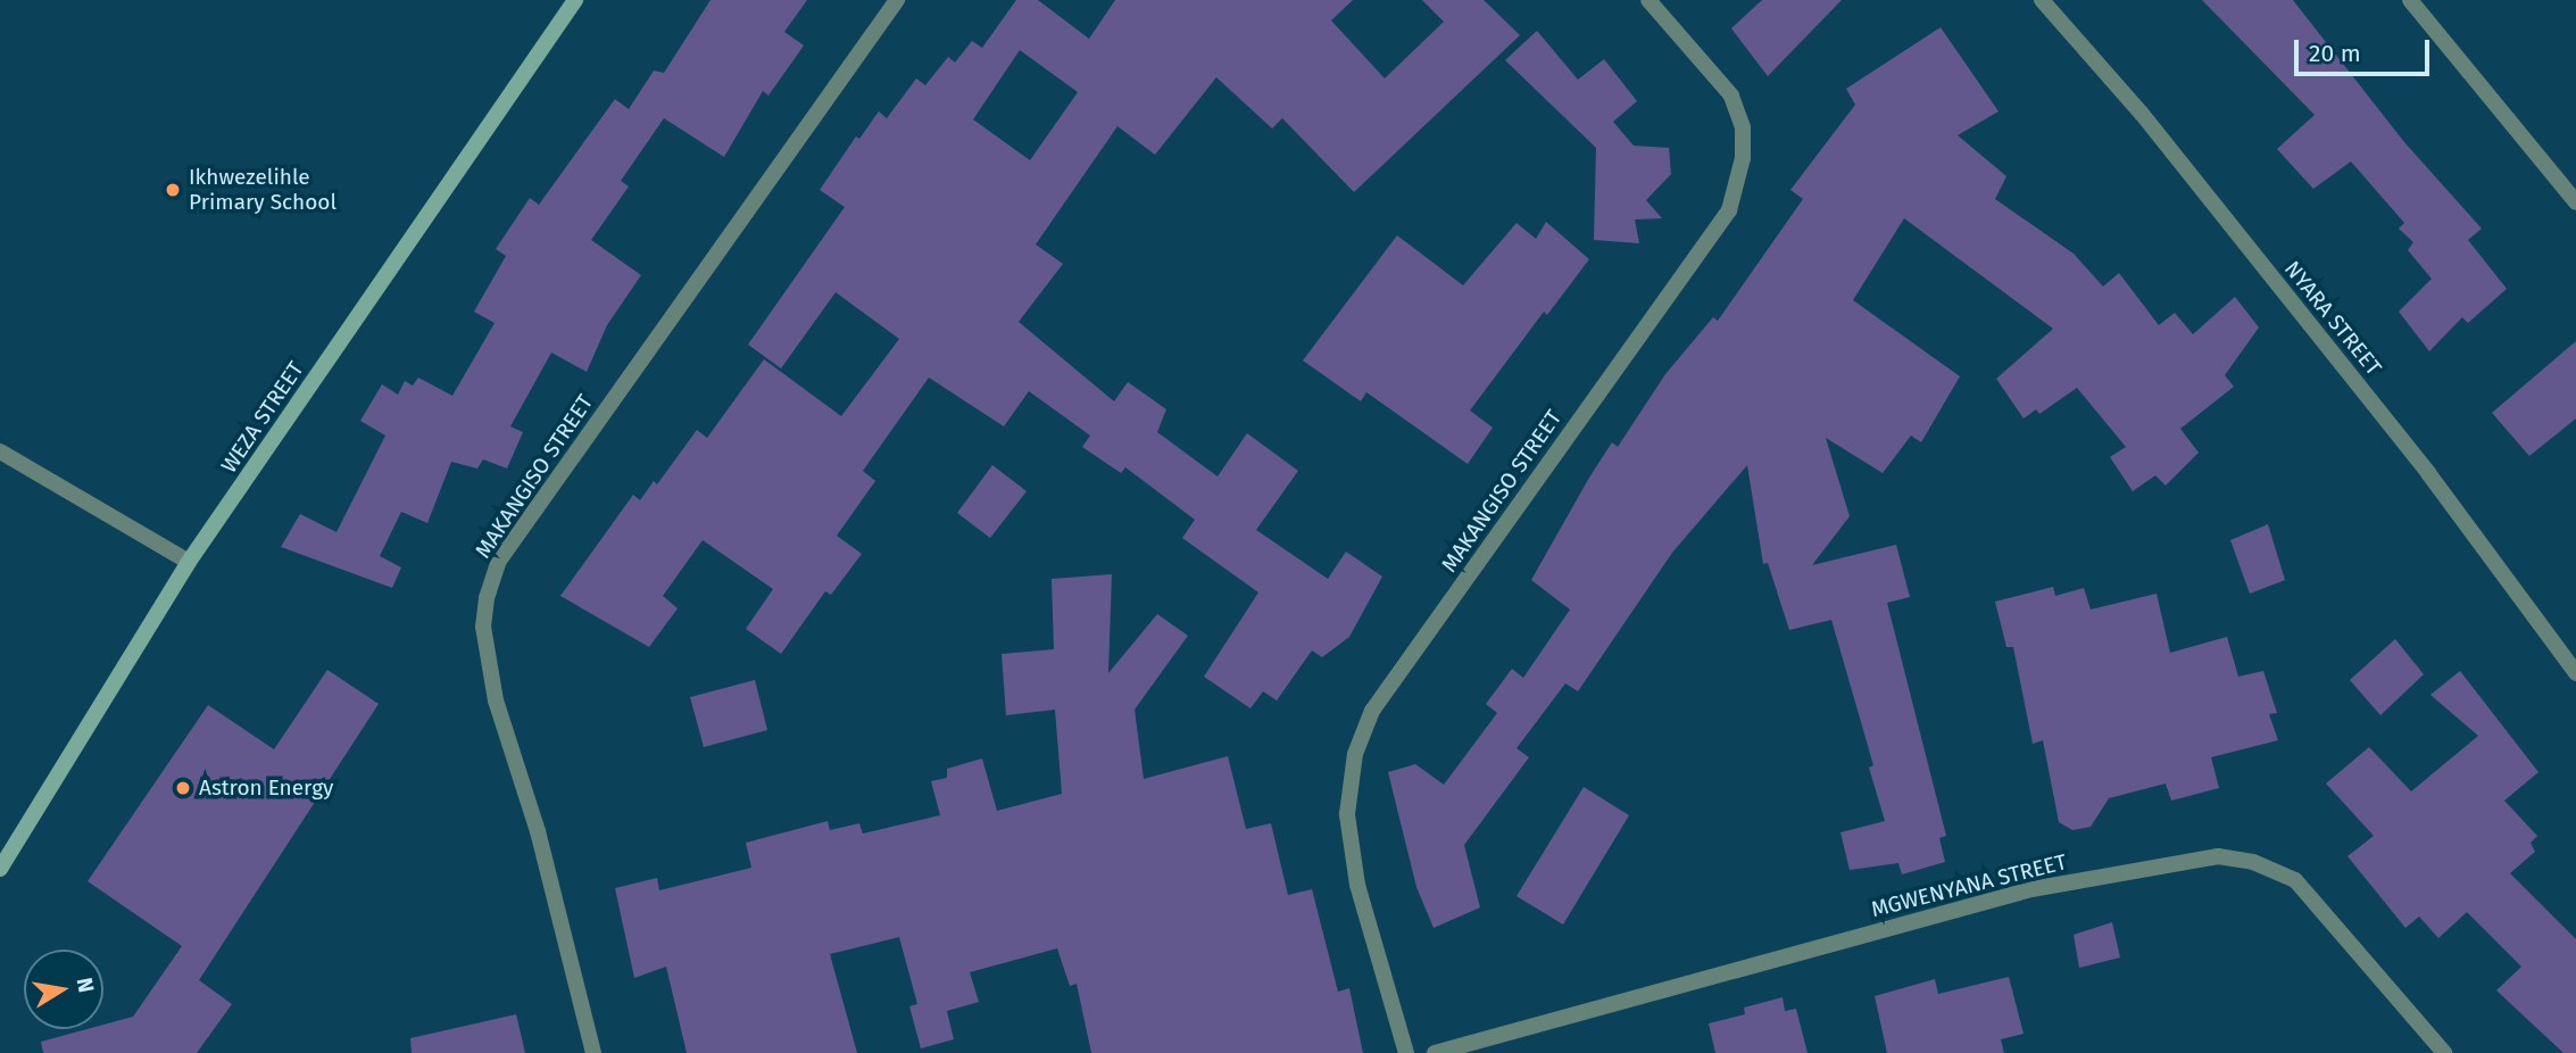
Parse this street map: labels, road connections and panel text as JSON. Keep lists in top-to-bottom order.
{
  "streets": {
    "street": [
      "NYARA STREET",
      "WEZA STREET",
      "MAKANGISO STREET",
      "MGWENYANA STREET"
    ]
  },
  "places": ["Ikhwezelihle Primary School", "Astron Energy"],
  "scale_bar": "20 m",
  "north": "right"
}
